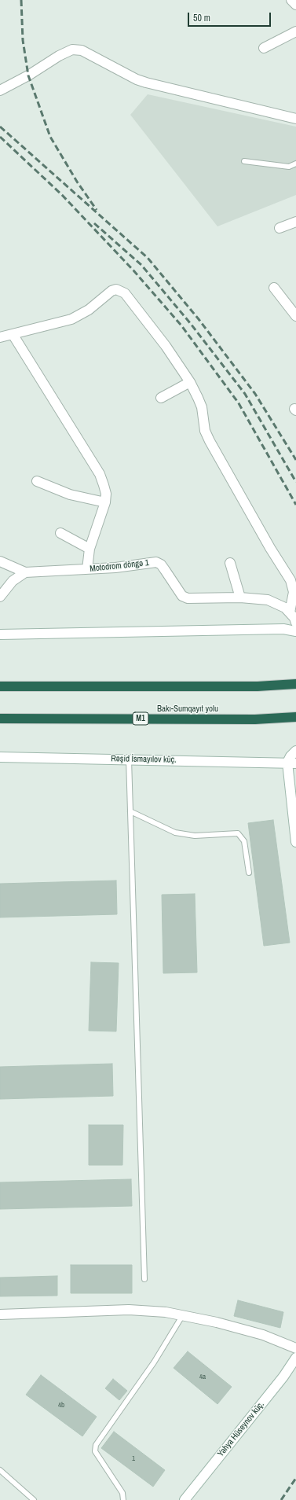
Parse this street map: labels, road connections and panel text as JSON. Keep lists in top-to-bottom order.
{
  "streets": {
    "highway": ["Bakı-Sumqayıt yolu", "M1"],
    "street": ["Motodrom döngə 1", "Rəşid İsmayılov küç.", "Yəhya Hüseynov küç."]
  },
  "house_numbers": ["4a", "4b", "1"],
  "scale_bar": "50 m"
}
